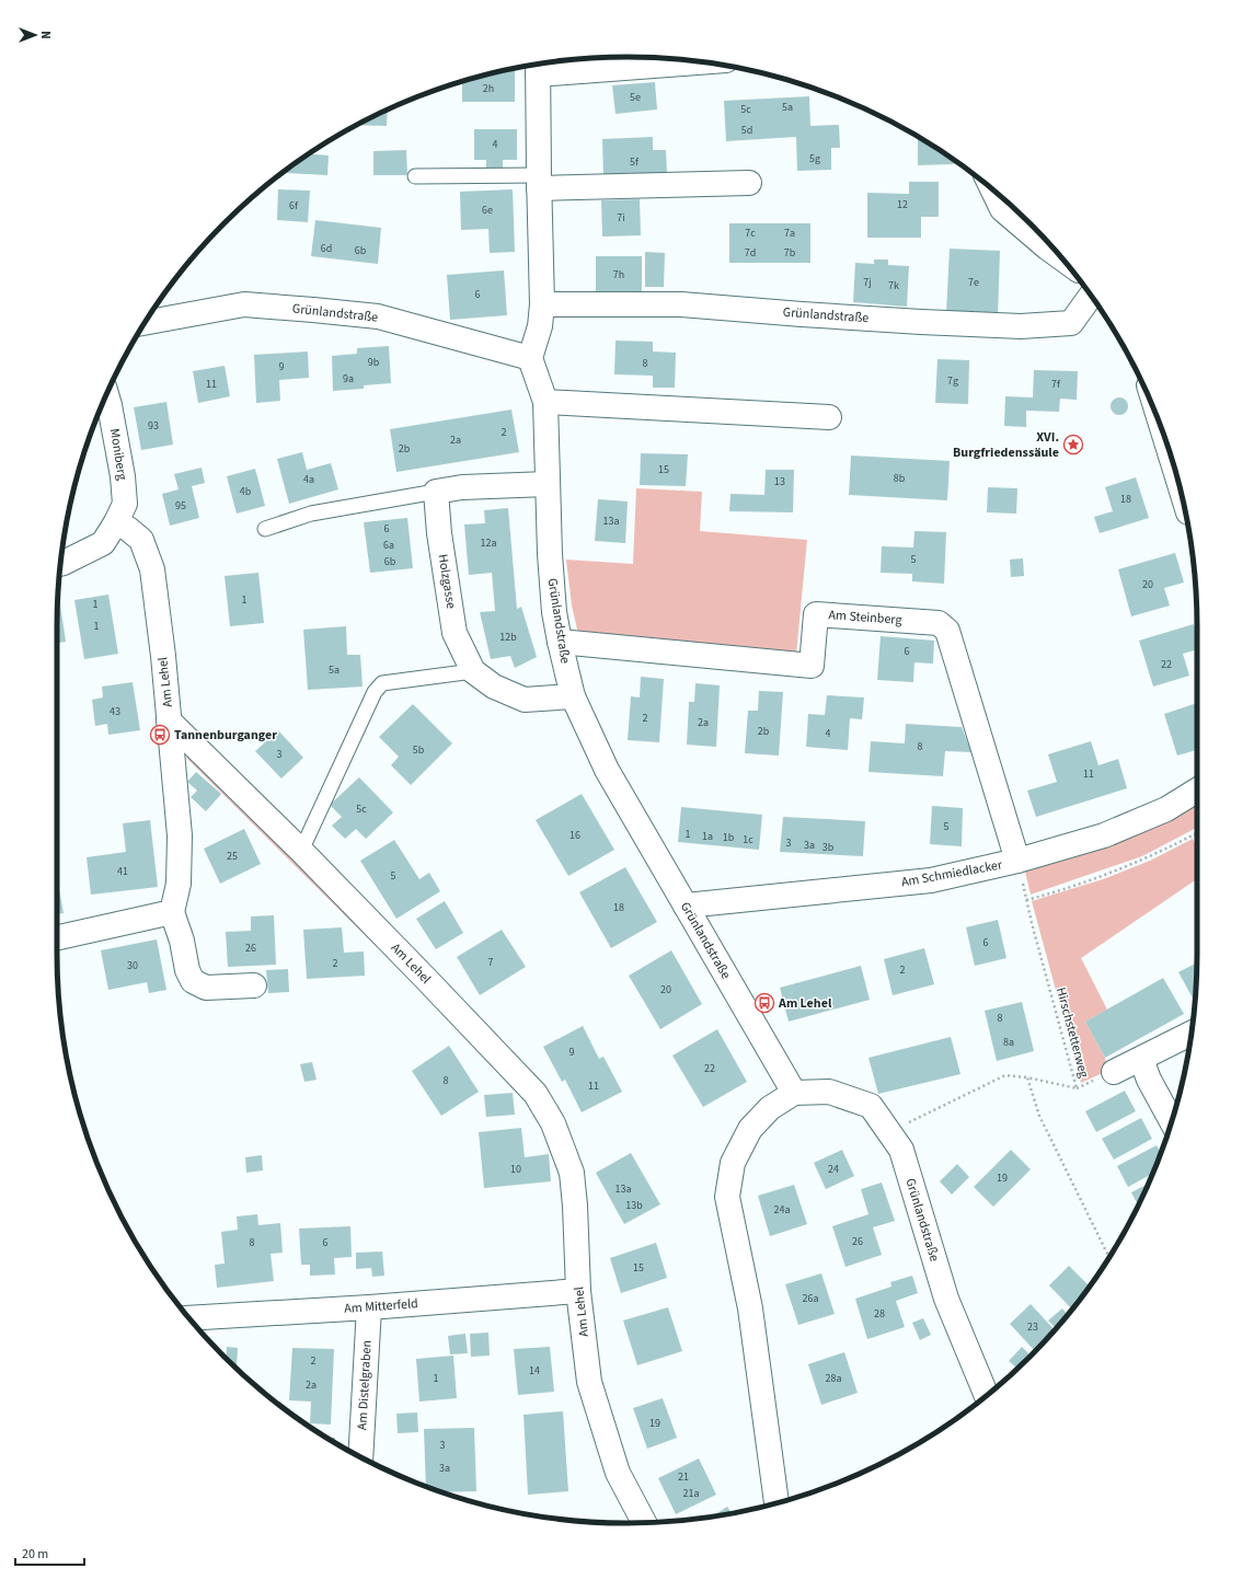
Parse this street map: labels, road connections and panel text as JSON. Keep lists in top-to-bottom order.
{
  "streets": {
    "street": [
      "Grünlandstraße",
      "Moniberg",
      "Holzgasse",
      "Am Steinberg",
      "Am Lehel",
      "Am Schmiedlacker",
      "Am Mitterfeld",
      "Am Distelgraben"
    ],
    "path": ["Hirschstetterweg"]
  },
  "crossings": [
    ["Grünlandstraße", "Holzgasse"],
    ["Grünlandstraße", "Am Steinberg"],
    ["Grünlandstraße", "Am Schmiedlacker"],
    ["Moniberg", "Am Lehel"],
    ["Am Steinberg", "Am Schmiedlacker"],
    ["Am Steinberg", "Hirschstetterweg"],
    ["Am Lehel", "Am Mitterfeld"],
    ["Am Schmiedlacker", "Hirschstetterweg"],
    ["Am Mitterfeld", "Am Distelgraben"]
  ],
  "places": {
    "place": ["XVI. Burgfriedenssäule"],
    "bus stop": ["Tannenburganger", "Am Lehel"]
  },
  "house_numbers": [
    "2h",
    "5e",
    "5a",
    "5c",
    "5d",
    "4",
    "5g",
    "5f",
    "12",
    "6f",
    "6e",
    "7i",
    "7c",
    "7a",
    "6d",
    "6b",
    "7d",
    "7b",
    "7h",
    "7j",
    "7e",
    "7k",
    "6",
    "9b",
    "8",
    "9",
    "9a",
    "7g",
    "11",
    "7f",
    "93",
    "2",
    "2a",
    "2b",
    "15",
    "8b",
    "4a",
    "13",
    "4b",
    "18",
    "95",
    "13a",
    "6",
    "12a",
    "6a",
    "5",
    "6b",
    "20",
    "1",
    "1",
    "1",
    "12b",
    "6",
    "22",
    "5a",
    "43",
    "2",
    "2a",
    "2b",
    "4",
    "8",
    "5b",
    "3",
    "11",
    "5c",
    "5",
    "1",
    "16",
    "1a",
    "1b",
    "1c",
    "3",
    "3a",
    "3b",
    "25",
    "41",
    "5",
    "18",
    "6",
    "26",
    "7",
    "2",
    "30",
    "2",
    "20",
    "8",
    "8a",
    "9",
    "22",
    "8",
    "11",
    "10",
    "24",
    "19",
    "13a",
    "13b",
    "24a",
    "26",
    "8",
    "6",
    "15",
    "26a",
    "28",
    "23",
    "2",
    "14",
    "1",
    "28a",
    "2a",
    "19",
    "3",
    "3a",
    "21",
    "21a"
  ],
  "scale_bar": "20 m",
  "north": "right"
}
